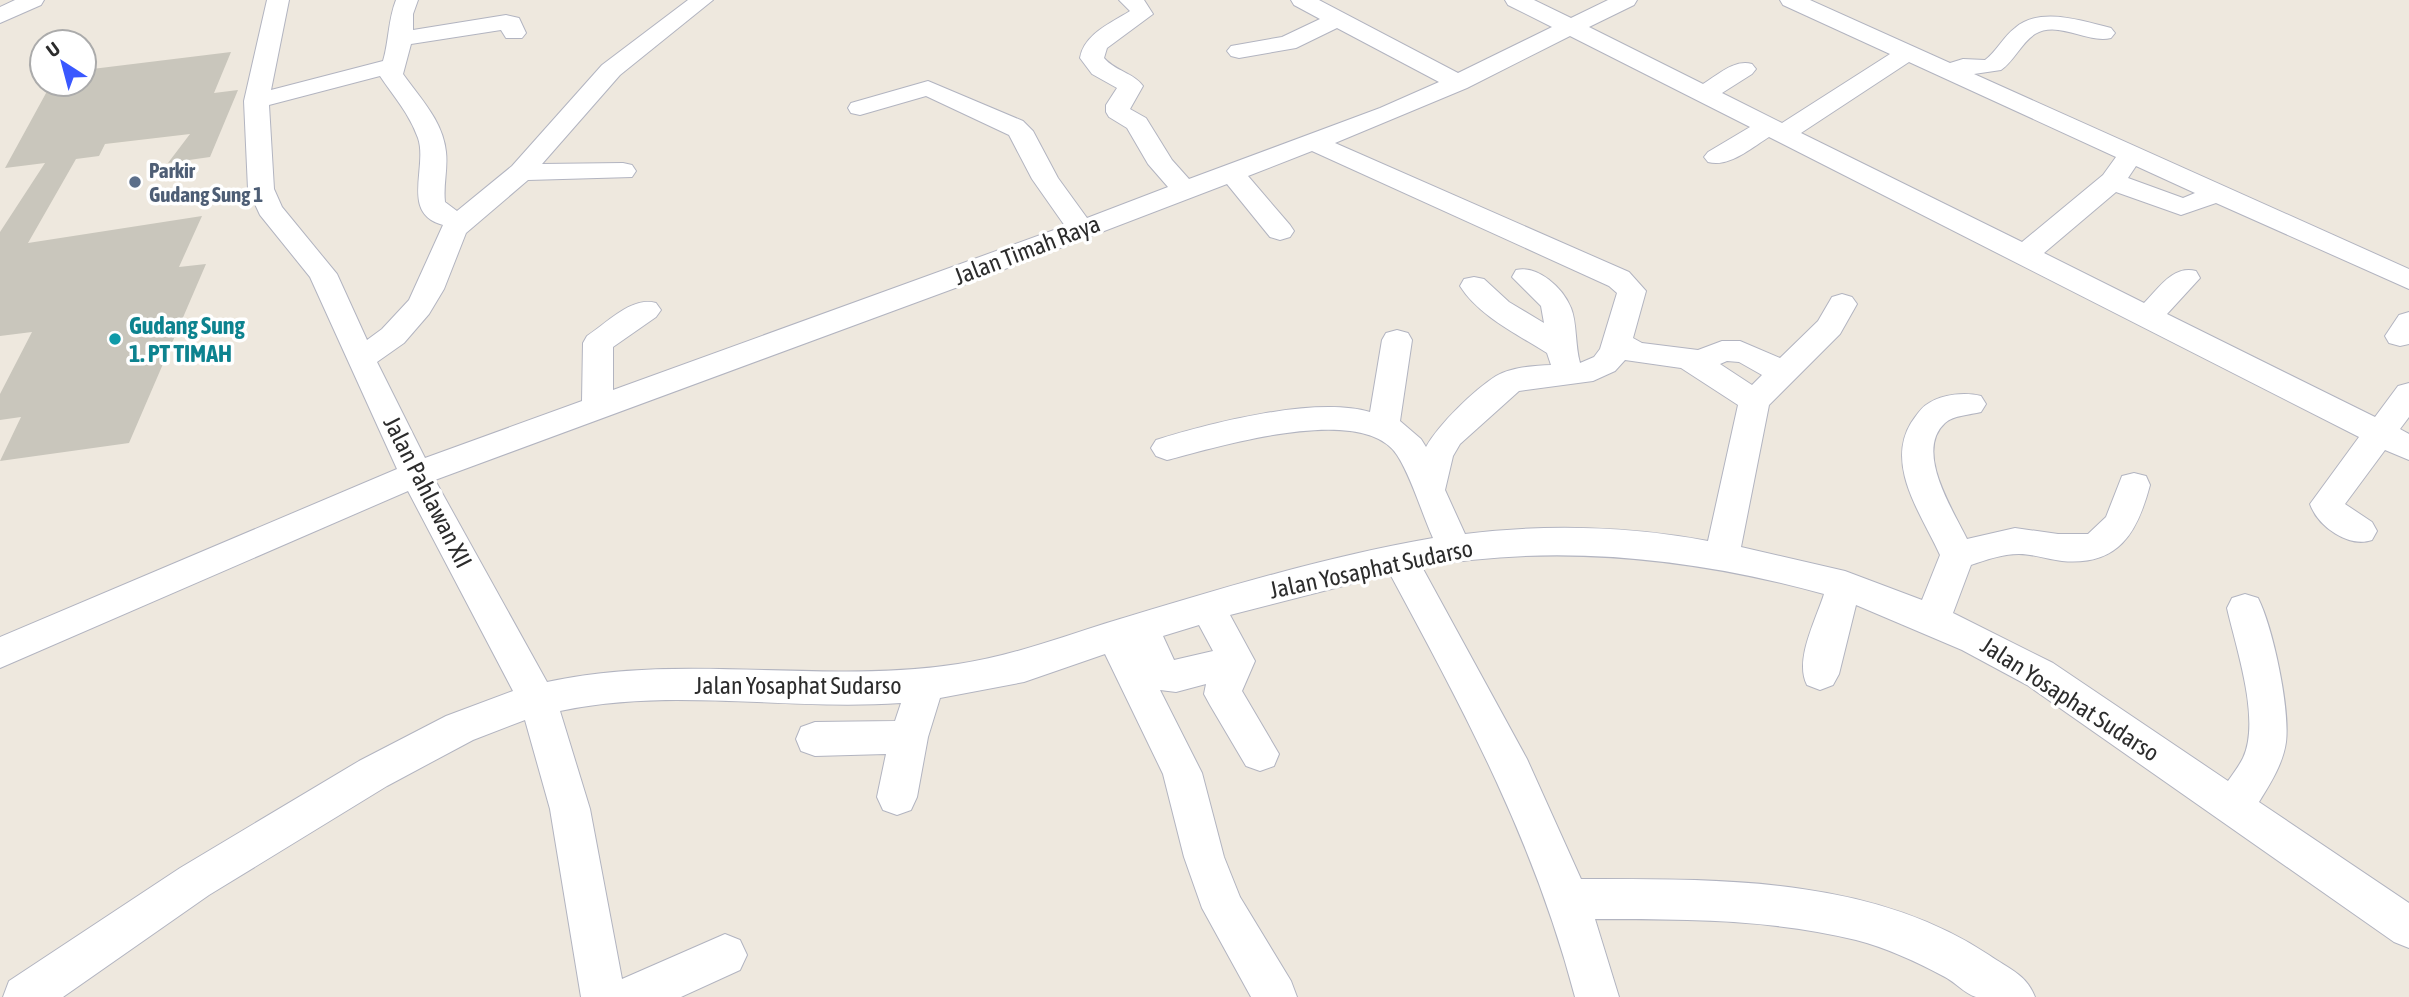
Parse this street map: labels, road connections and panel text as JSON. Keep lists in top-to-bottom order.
{
  "streets": {
    "street": ["Jalan Timah Raya", "Jalan Pahlawan XII", "Jalan Yosaphat Sudarso"]
  },
  "crossings": [
    ["Jalan Timah Raya", "Jalan Pahlawan XII"],
    ["Jalan Pahlawan XII", "Jalan Yosaphat Sudarso"]
  ],
  "places": ["Parkir Gudang Sung 1", "Gudang Sung 1. PT TIMAH"],
  "north": "top left"
}
